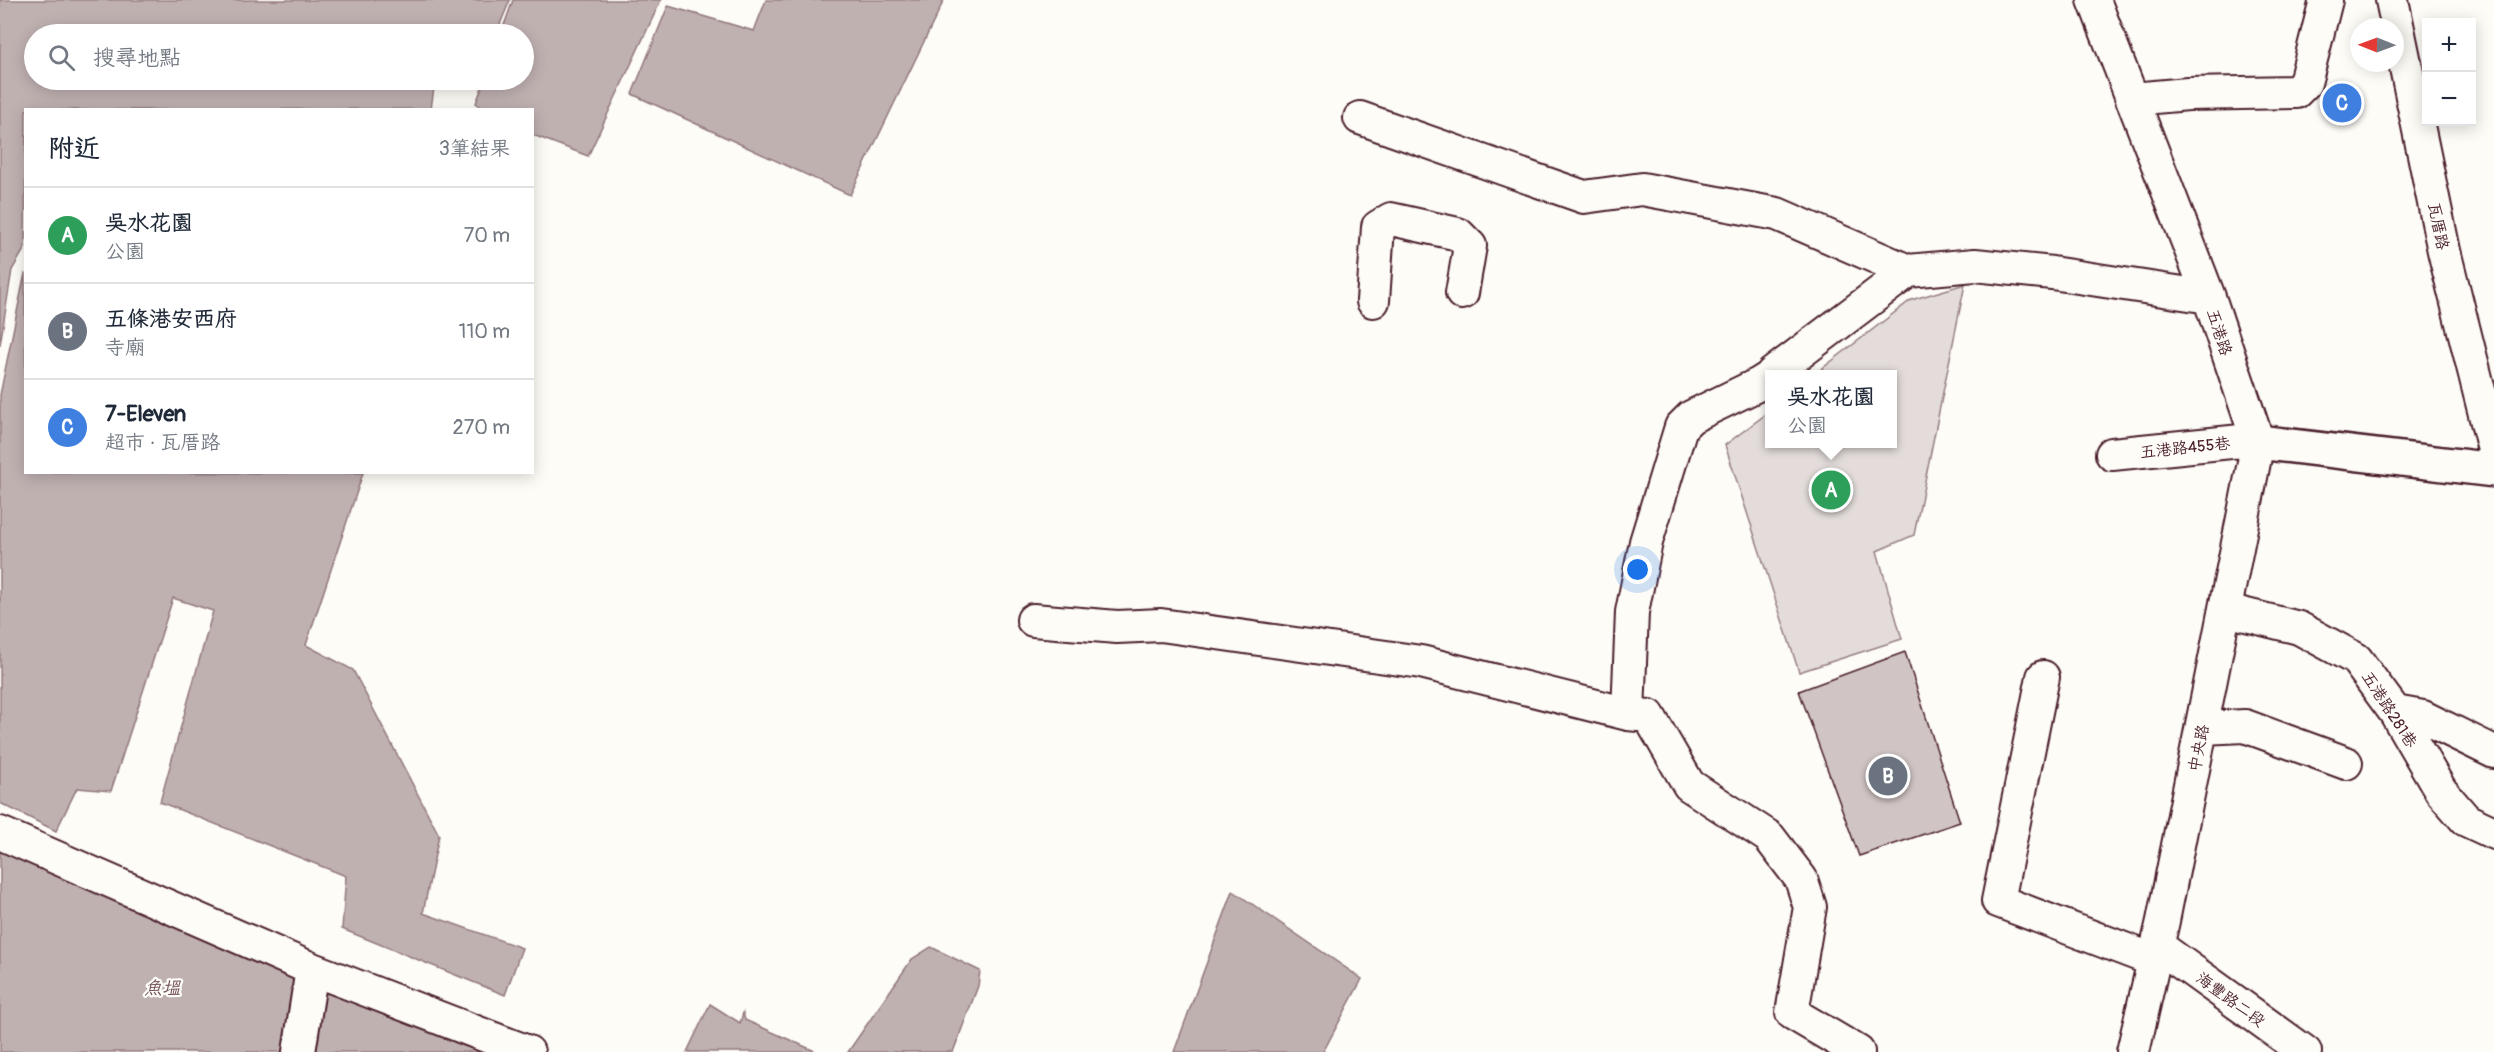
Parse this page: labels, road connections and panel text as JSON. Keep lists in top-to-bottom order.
{
  "streets": {
    "street": [
      "瓦厝路",
      "五港路",
      "五港路455巷",
      "五港路281巷",
      "中央路",
      "海豐路二段"
    ]
  },
  "crossings": [
    ["五港路", "五港路455巷"],
    ["五港路", "中央路"],
    ["五港路455巷", "中央路"],
    ["五港路281巷", "中央路"],
    ["中央路", "海豐路二段"]
  ],
  "water": ["魚塭"],
  "north": "left",
  "page": {
    "map_buttons": ["+", "−"],
    "search": "搜尋地點",
    "pins": ["C", "A", "B"],
    "heading": ["附近", "3筆結果"],
    "list": [
      {
        "mark": "A",
        "name": "吳水花園",
        "note": "公園",
        "value": "70 m"
      },
      {
        "mark": "B",
        "name": "五條港安西府",
        "note": "寺廟",
        "value": "110 m"
      },
      {
        "mark": "C",
        "name": "7-Eleven",
        "note": "超市 · 瓦厝路",
        "value": "270 m"
      }
    ],
    "popup": ["吳水花園", "公園"]
  }
}
